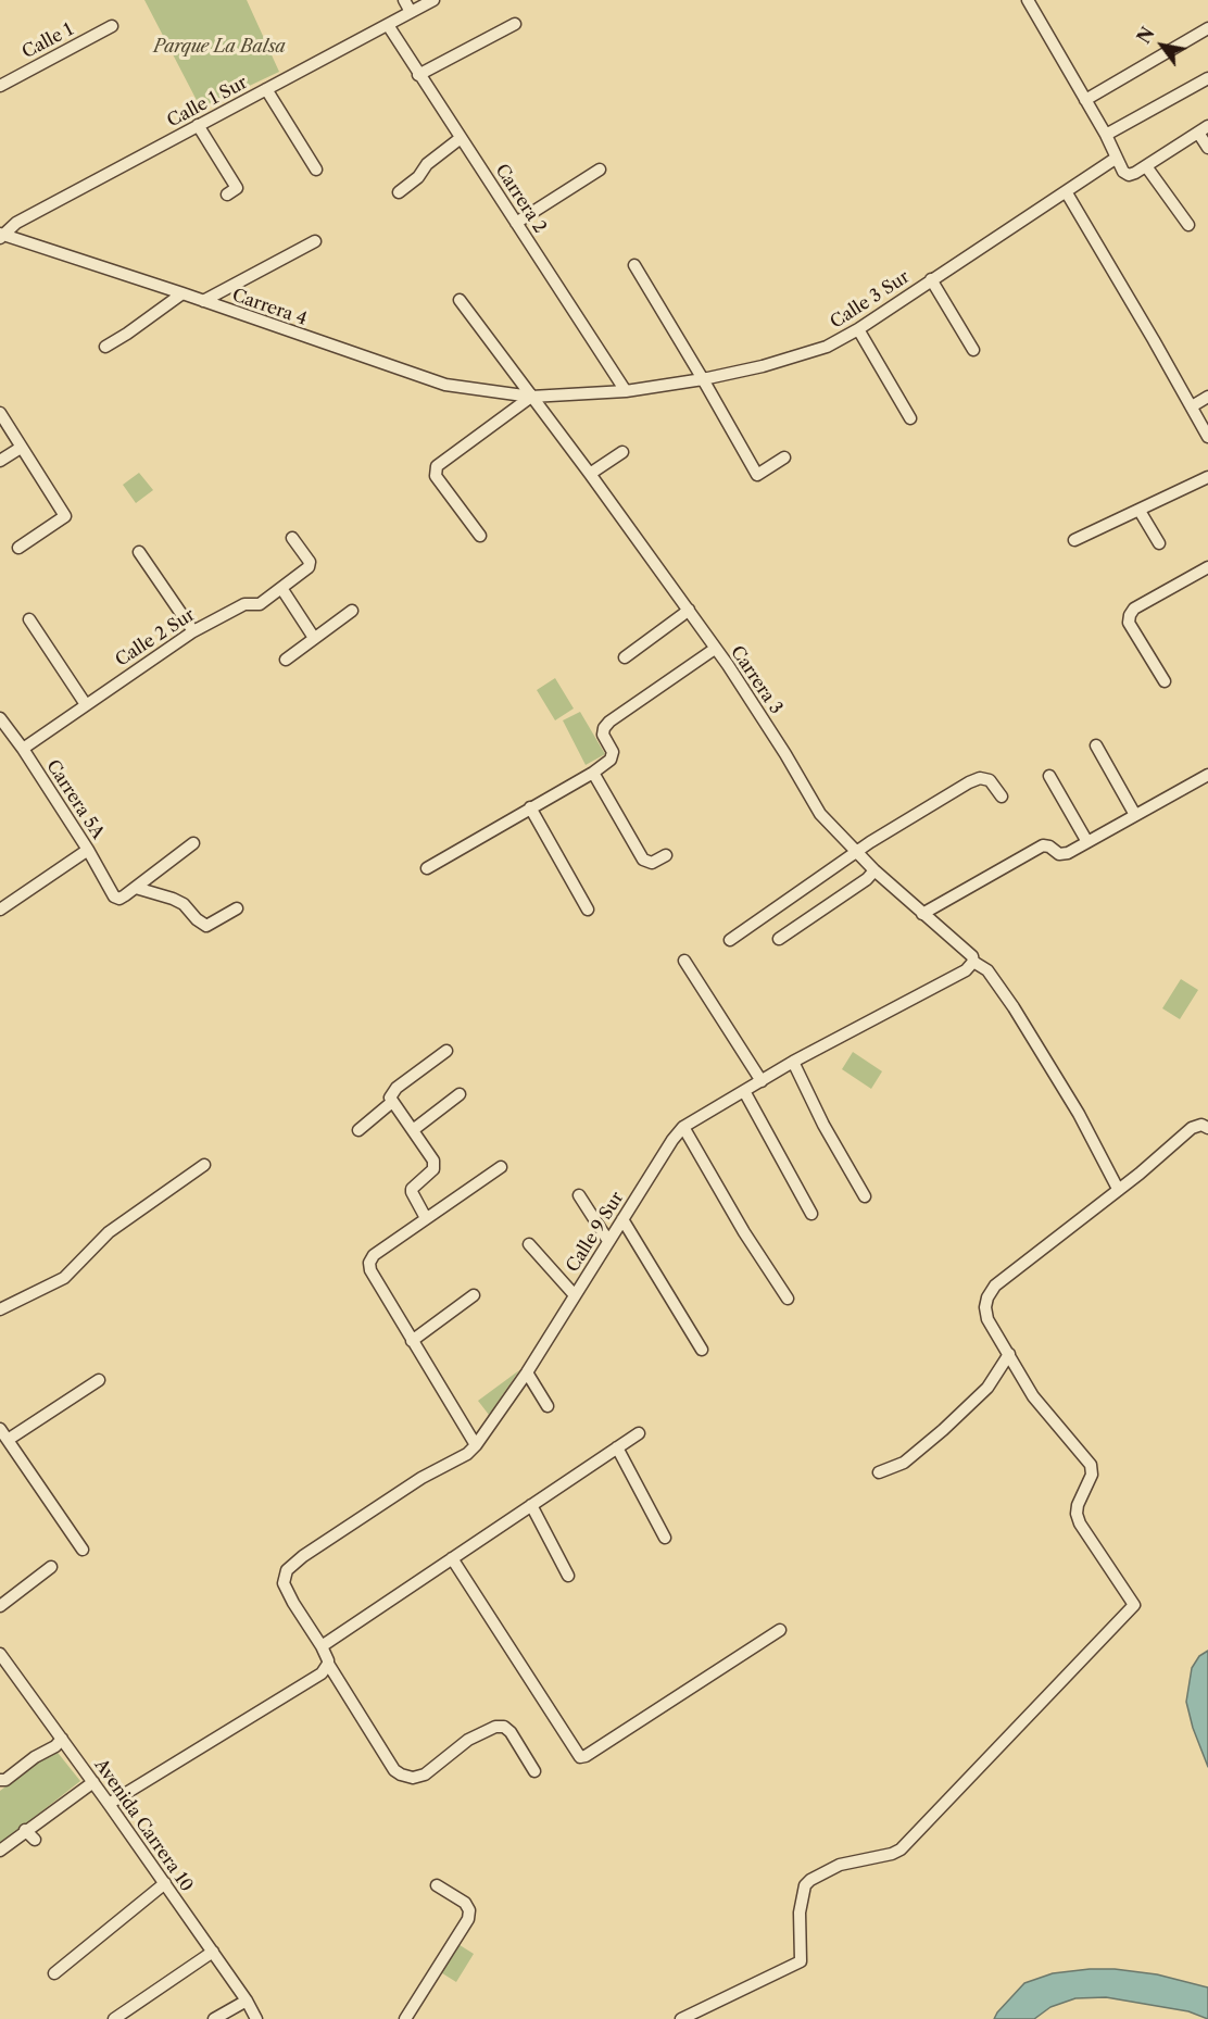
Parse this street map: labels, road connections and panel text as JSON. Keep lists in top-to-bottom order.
{
  "streets": {
    "street": [
      "Calle 1",
      "Calle 1 Sur",
      "Carrera 2",
      "Calle 3 Sur",
      "Carrera 4",
      "Calle 2 Sur",
      "Carrera 3",
      "Carrera 5A",
      "Calle 9 Sur",
      "Avenida Carrera 10"
    ]
  },
  "crossings": [
    ["Calle 1 Sur", "Carrera 2"],
    ["Calle 1 Sur", "Carrera 4"],
    ["Carrera 2", "Calle 3 Sur"],
    ["Calle 3 Sur", "Carrera 4"],
    ["Calle 3 Sur", "Carrera 3"],
    ["Carrera 4", "Carrera 3"],
    ["Calle 2 Sur", "Carrera 5A"],
    ["Carrera 3", "Calle 9 Sur"]
  ],
  "parks": ["Parque La Balsa"],
  "north": "top left"
}
